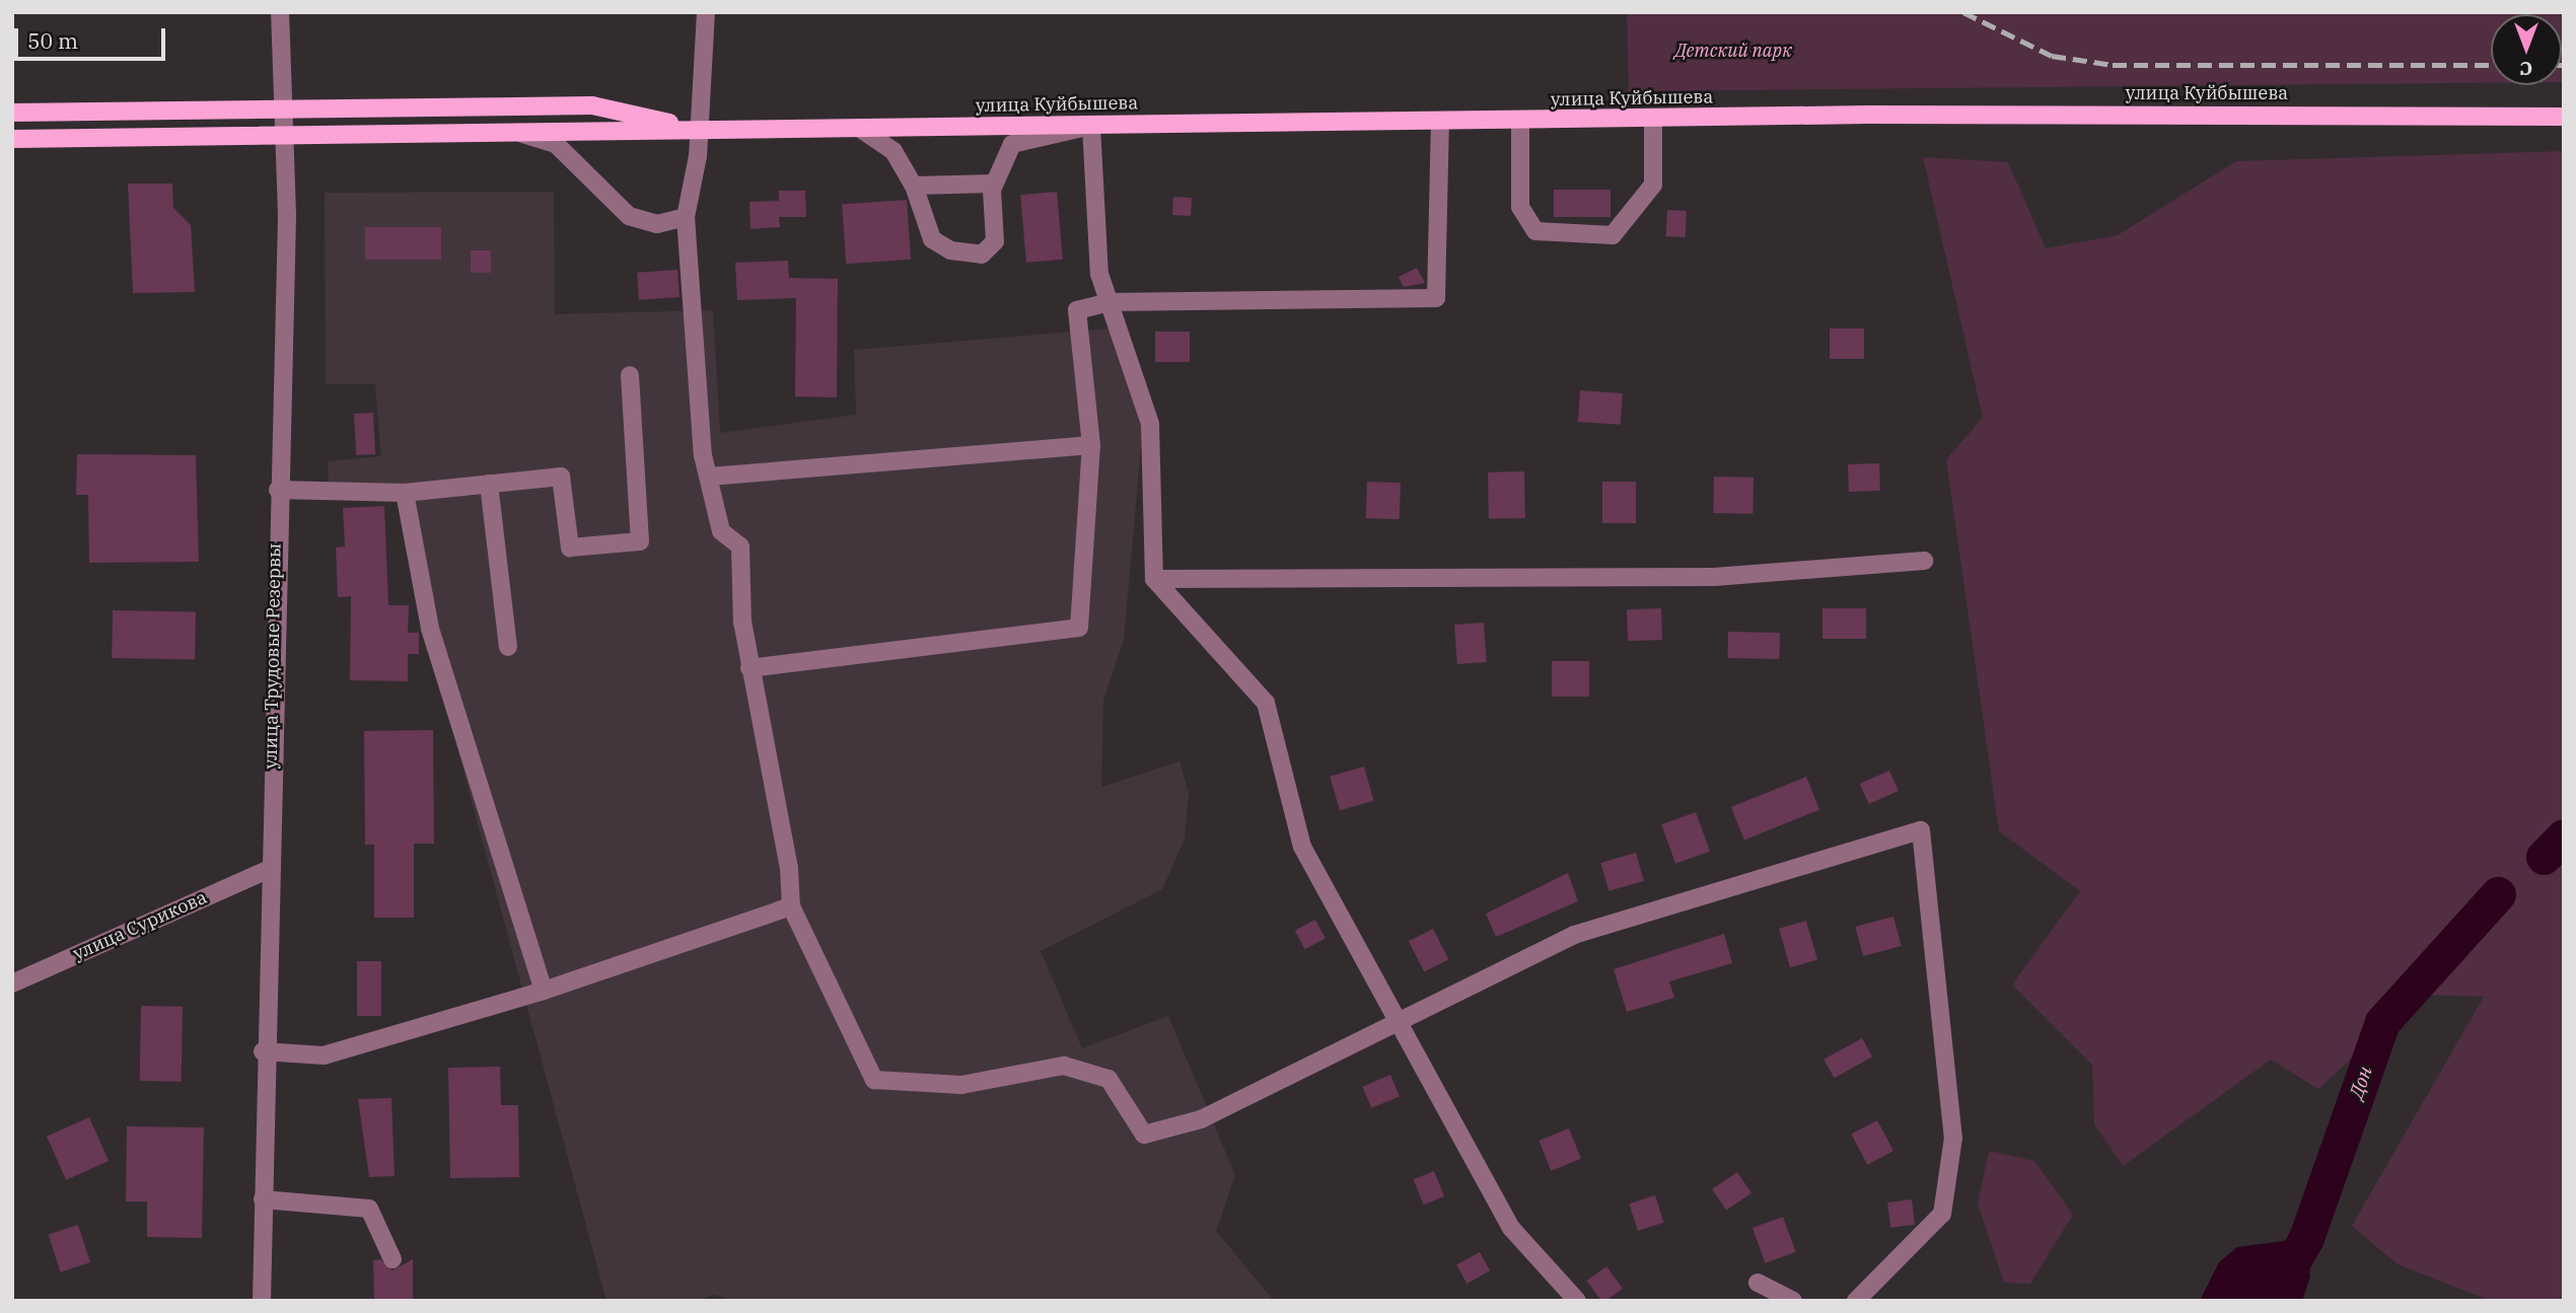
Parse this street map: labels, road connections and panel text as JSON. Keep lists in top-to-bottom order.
{
  "streets": {
    "main road": ["улица Куйбышева"],
    "street": ["улица Трудовые Резервы", "улица Сурикова"]
  },
  "crossings": [
    ["улица Трудовые Резервы", "улица Сурикова"]
  ],
  "water": ["Дон"],
  "parks": ["Детский парк"],
  "scale_bar": "50 m",
  "north": "bottom"
}
